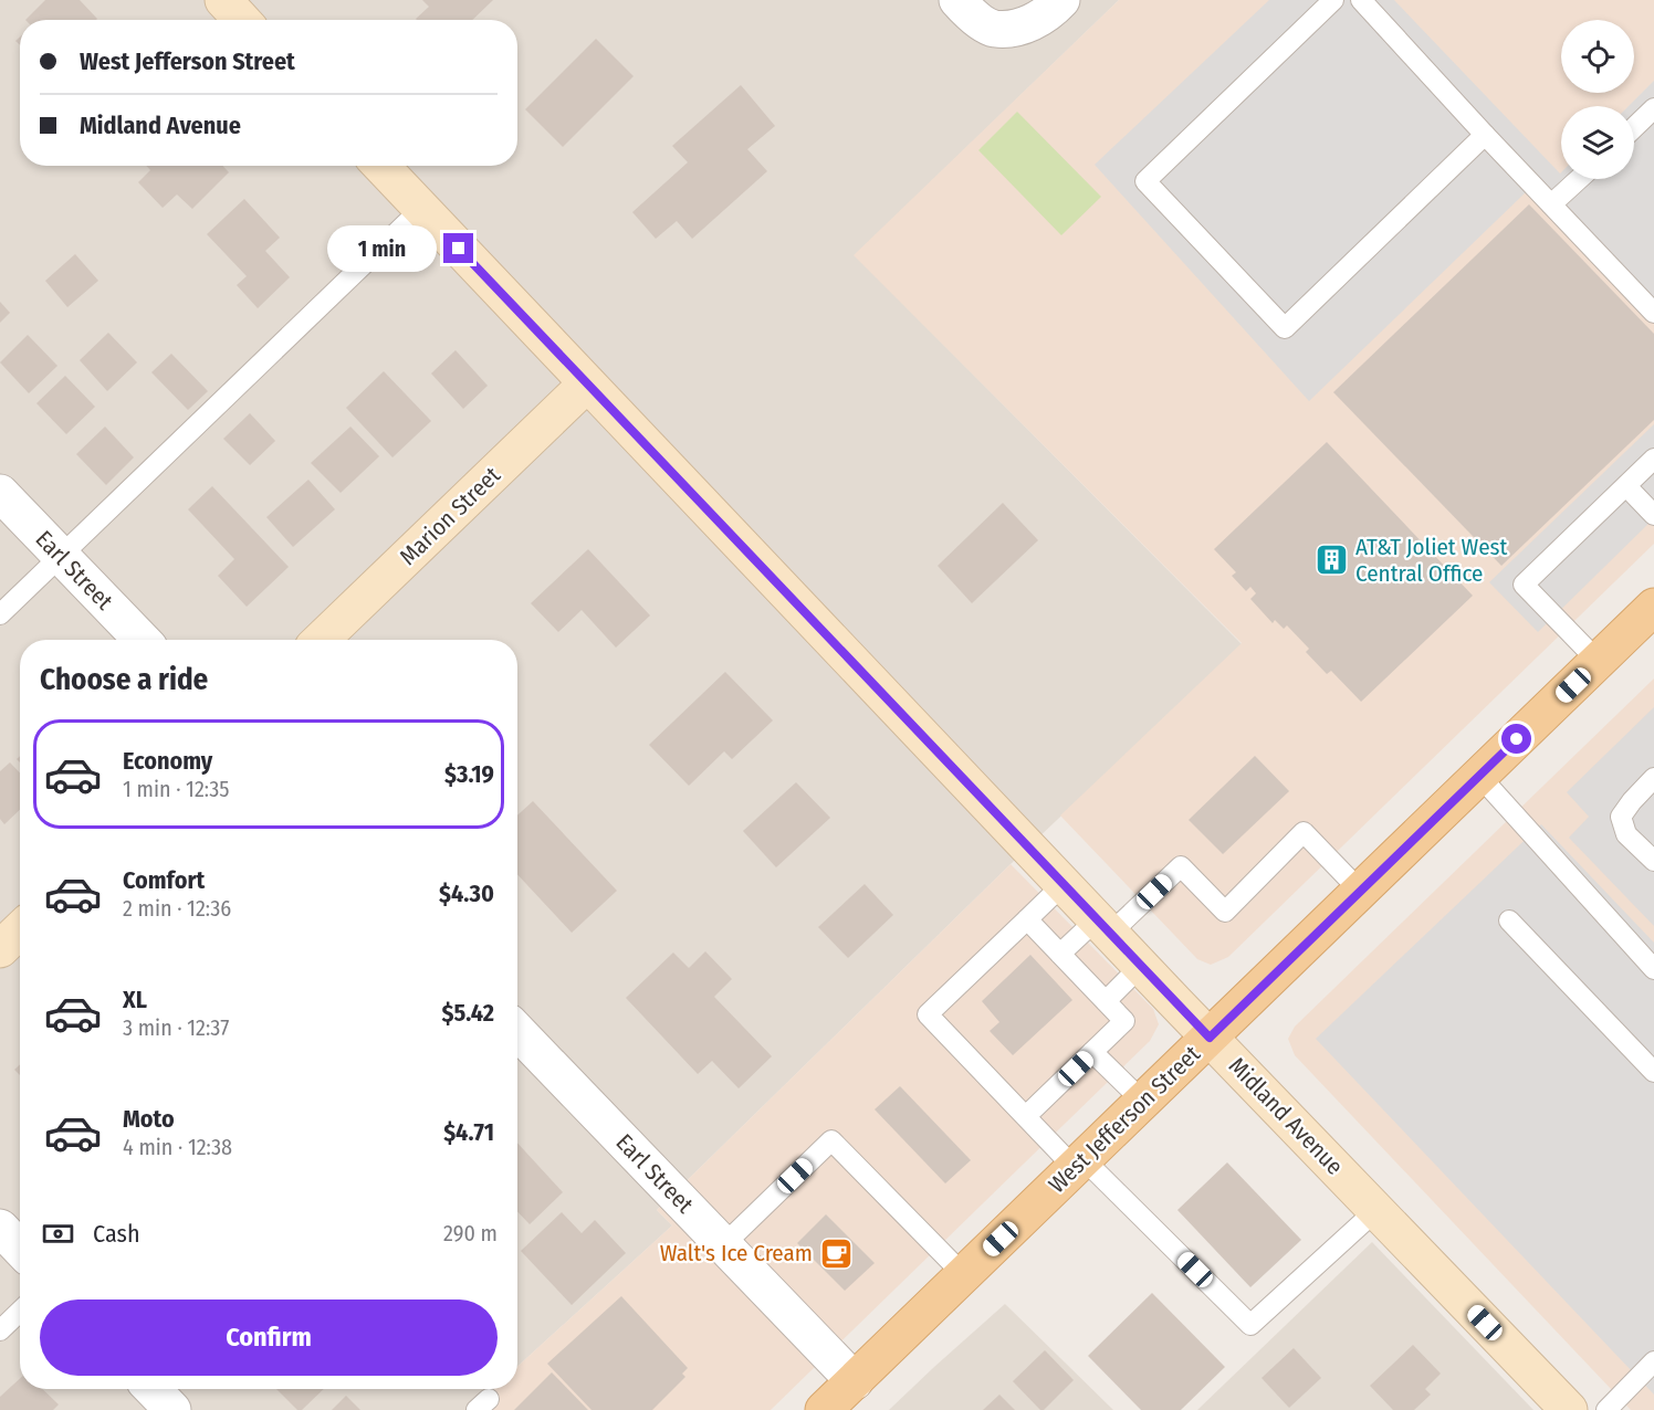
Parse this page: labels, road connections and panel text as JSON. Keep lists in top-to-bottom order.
{
  "streets": {
    "main road": ["West Jefferson Street"],
    "street": ["Marion Street", "Earl Street", "Midland Avenue"]
  },
  "crossings": [
    ["Marion Street", "Midland Avenue"],
    ["Earl Street", "West Jefferson Street"],
    ["Midland Avenue", "West Jefferson Street"]
  ],
  "places": {
    "building": ["AT&T Joliet West Central Office"],
    "cafe": ["Walt's Ice Cream"]
  },
  "page": {
    "banner": ["West Jefferson Street", "Midland Avenue"],
    "bubble": "1 min",
    "heading": "Choose a ride",
    "list": [
      {
        "name": "Economy",
        "note": "1 min · 12:35",
        "value": "$3.19"
      },
      {
        "name": "Comfort",
        "note": "2 min · 12:36",
        "value": "$4.30"
      },
      {
        "name": "XL",
        "note": "3 min · 12:37",
        "value": "$5.42"
      },
      {
        "name": "Moto",
        "note": "4 min · 12:38",
        "value": "$4.71"
      }
    ],
    "pay": ["Cash", "290 m"],
    "buttons": "Confirm"
  }
}
